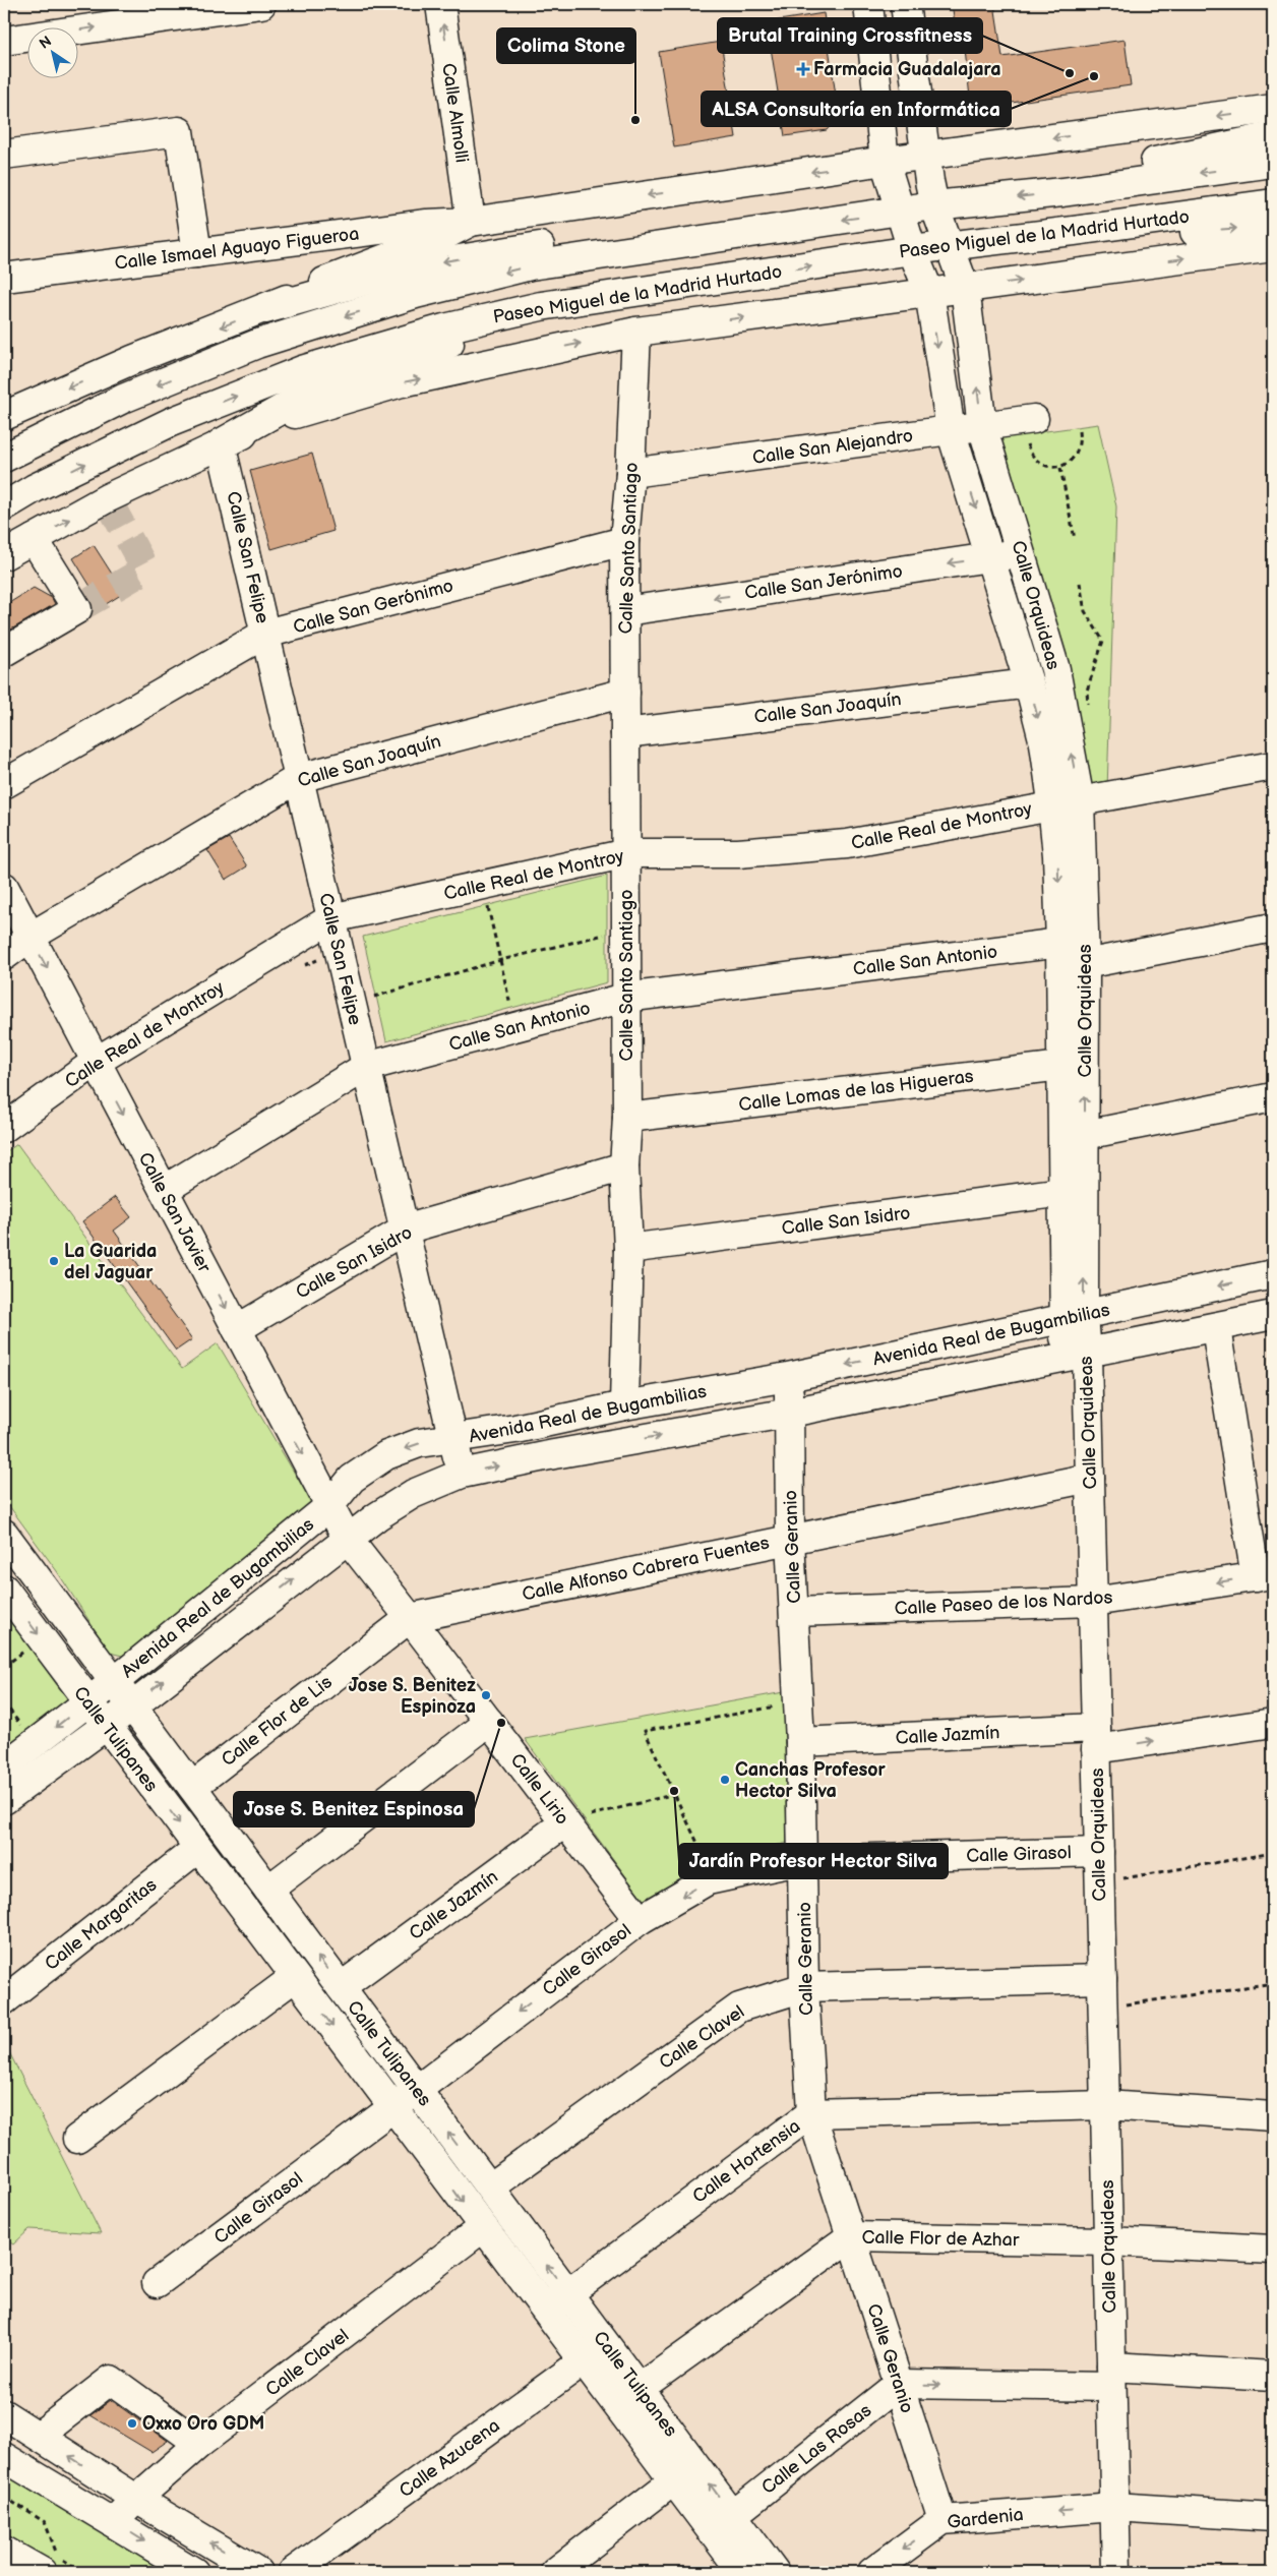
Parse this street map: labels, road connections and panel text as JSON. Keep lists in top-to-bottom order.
{
  "streets": {
    "main road": [
      "Calle Almolli",
      "Paseo Miguel de la Madrid Hurtado",
      "Calle Ismael Aguayo Figueroa",
      "Calle San Alejandro",
      "Calle Santo Santiago",
      "Calle San Felipe",
      "Calle San Jerónimo",
      "Calle Orquideas",
      "Calle San Gerónimo",
      "Calle San Joaquín",
      "Calle Real de Montroy",
      "Calle San Antonio",
      "Calle Lomas de las Higueras",
      "Calle San Javier",
      "Calle San Isidro",
      "Avenida Real de Bugambilias",
      "Calle Geranio",
      "Calle Alfonso Cabrera Fuentes",
      "Calle Paseo de los Nardos",
      "Calle Flor de Lis",
      "Calle Jazmín",
      "Calle Tulipanes",
      "Calle Lirio",
      "Calle Girasol",
      "Calle Margaritas",
      "Calle Clavel",
      "Calle Hortensia",
      "Calle Flor de Azhar",
      "Calle Las Rosas",
      "Calle Azucena",
      "Gardenia"
    ]
  },
  "crossings": [
    ["Calle Almolli", "Calle Ismael Aguayo Figueroa"],
    ["Paseo Miguel de la Madrid Hurtado", "Calle Orquideas"],
    ["Calle San Alejandro", "Calle Santo Santiago"],
    ["Calle San Alejandro", "Calle Orquideas"],
    ["Calle Santo Santiago", "Calle San Jerónimo"],
    ["Calle Santo Santiago", "Calle San Gerónimo"],
    ["Calle Santo Santiago", "Calle San Joaquín"],
    ["Calle Santo Santiago", "Calle Real de Montroy"],
    ["Calle Santo Santiago", "Calle San Antonio"],
    ["Calle Santo Santiago", "Calle Lomas de las Higueras"],
    ["Calle Santo Santiago", "Calle San Isidro"],
    ["Calle Santo Santiago", "Avenida Real de Bugambilias"],
    ["Calle San Felipe", "Calle San Gerónimo"],
    ["Calle San Felipe", "Calle San Joaquín"],
    ["Calle San Felipe", "Calle Real de Montroy"],
    ["Calle San Felipe", "Calle San Antonio"],
    ["Calle San Felipe", "Calle San Isidro"],
    ["Calle San Felipe", "Avenida Real de Bugambilias"],
    ["Calle San Jerónimo", "Calle Orquideas"],
    ["Calle Orquideas", "Calle San Joaquín"],
    ["Calle Orquideas", "Calle Real de Montroy"],
    ["Calle Orquideas", "Calle San Antonio"],
    ["Calle Orquideas", "Calle Lomas de las Higueras"],
    ["Calle Orquideas", "Calle San Isidro"],
    ["Calle Orquideas", "Avenida Real de Bugambilias"],
    ["Calle Orquideas", "Calle Alfonso Cabrera Fuentes"],
    ["Calle Orquideas", "Calle Paseo de los Nardos"],
    ["Calle Orquideas", "Calle Jazmín"],
    ["Calle Orquideas", "Calle Girasol"],
    ["Calle Orquideas", "Calle Clavel"],
    ["Calle Orquideas", "Calle Hortensia"],
    ["Calle Orquideas", "Calle Flor de Azhar"],
    ["Calle Orquideas", "Gardenia"],
    ["Calle San Joaquín", "Calle San Javier"],
    ["Calle Real de Montroy", "Calle San Javier"],
    ["Calle San Antonio", "Calle San Javier"],
    ["Calle San Javier", "Calle San Isidro"],
    ["Calle San Javier", "Avenida Real de Bugambilias"],
    ["Calle San Javier", "Calle Lirio"],
    ["Avenida Real de Bugambilias", "Calle Geranio"],
    ["Avenida Real de Bugambilias", "Calle Tulipanes"],
    ["Avenida Real de Bugambilias", "Calle Lirio"],
    ["Calle Geranio", "Calle Alfonso Cabrera Fuentes"],
    ["Calle Geranio", "Calle Paseo de los Nardos"],
    ["Calle Geranio", "Calle Jazmín"],
    ["Calle Geranio", "Calle Girasol"],
    ["Calle Geranio", "Calle Clavel"],
    ["Calle Geranio", "Calle Hortensia"],
    ["Calle Geranio", "Calle Flor de Azhar"],
    ["Calle Geranio", "Calle Las Rosas"],
    ["Calle Geranio", "Gardenia"],
    ["Calle Alfonso Cabrera Fuentes", "Calle Flor de Lis"],
    ["Calle Alfonso Cabrera Fuentes", "Calle Lirio"],
    ["Calle Flor de Lis", "Calle Tulipanes"],
    ["Calle Flor de Lis", "Calle Lirio"],
    ["Calle Jazmín", "Calle Tulipanes"],
    ["Calle Jazmín", "Calle Lirio"],
    ["Calle Tulipanes", "Calle Girasol"],
    ["Calle Tulipanes", "Calle Margaritas"],
    ["Calle Tulipanes", "Calle Clavel"],
    ["Calle Tulipanes", "Calle Hortensia"],
    ["Calle Tulipanes", "Calle Flor de Azhar"],
    ["Calle Tulipanes", "Calle Las Rosas"],
    ["Calle Tulipanes", "Calle Azucena"],
    ["Calle Lirio", "Calle Girasol"]
  ],
  "one_way": [
    "Calle Almolli",
    "Calle San Jerónimo",
    "Calle San Javier",
    "Calle Paseo de los Nardos"
  ],
  "places": {
    "health": ["Farmacia Guadalajara"],
    "other": [
      "Brutal Training Crossfitness",
      "ALSA Consultoría en Informática",
      "Colima Stone",
      "La Guarida del Jaguar",
      "Jose S. Benitez Espinoza",
      "Jose S. Benitez Espinosa",
      "Canchas Profesor Hector Silva",
      "Jardín Profesor Hector Silva",
      "Oxxo Oro GDM"
    ]
  },
  "north": "top left"
}
